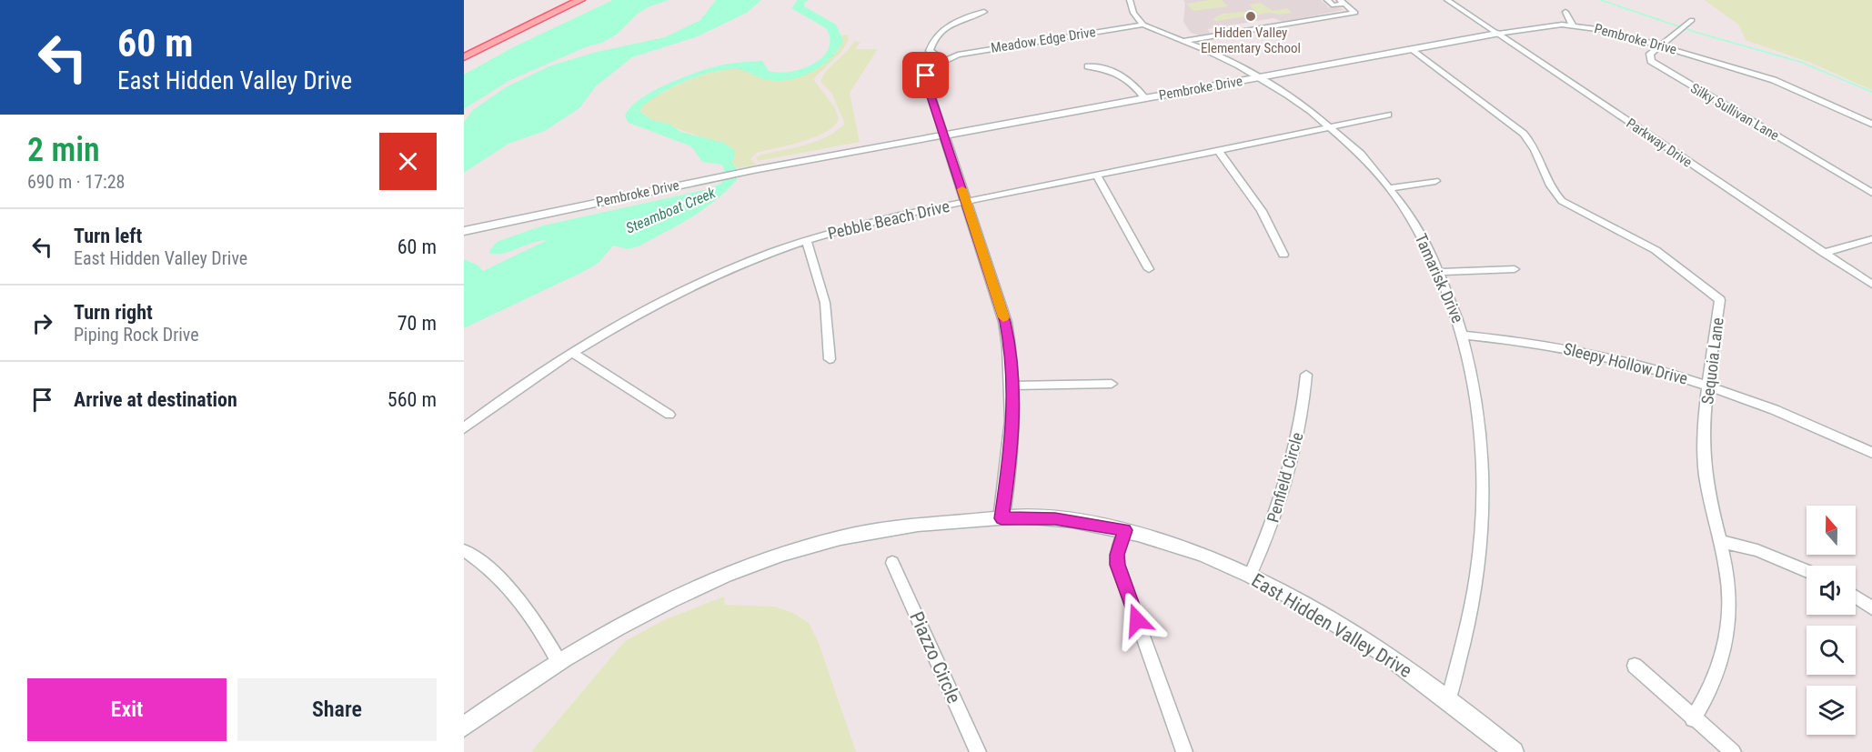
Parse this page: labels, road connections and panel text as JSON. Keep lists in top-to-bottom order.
{
  "streets": {
    "street": [
      "Pembroke Drive",
      "Meadow Edge Drive",
      "Silky Sullivan Lane",
      "Parkway Drive",
      "Pebble Beach Drive",
      "Tamarisk Drive",
      "Sequoia Lane",
      "Sleepy Hollow Drive",
      "Penfield Circle",
      "East Hidden Valley Drive",
      "Piazzo Circle"
    ]
  },
  "crossings": [
    ["Pembroke Drive", "Silky Sullivan Lane"],
    ["Pembroke Drive", "Parkway Drive"],
    ["Pembroke Drive", "Tamarisk Drive"],
    ["Pembroke Drive", "Sequoia Lane"],
    ["Meadow Edge Drive", "Tamarisk Drive"],
    ["Pebble Beach Drive", "Tamarisk Drive"],
    ["Tamarisk Drive", "Sleepy Hollow Drive"],
    ["Tamarisk Drive", "East Hidden Valley Drive"],
    ["Sequoia Lane", "Sleepy Hollow Drive"],
    ["Penfield Circle", "East Hidden Valley Drive"]
  ],
  "water": ["Steamboat Creek"],
  "places": ["Hidden Valley Elementary School"],
  "north": "top",
  "page": {
    "turn": ["60 m", "East Hidden Valley Drive"],
    "heading": ["2 min", "690 m · 17:28"],
    "list": [
      {
        "name": "Turn left",
        "note": "East Hidden Valley Drive",
        "value": "60 m"
      },
      {
        "name": "Turn right",
        "note": "Piping Rock Drive",
        "value": "70 m"
      },
      {
        "name": "Arrive at destination",
        "value": "560 m"
      }
    ],
    "buttons": ["Exit", "Share"]
  }
}
